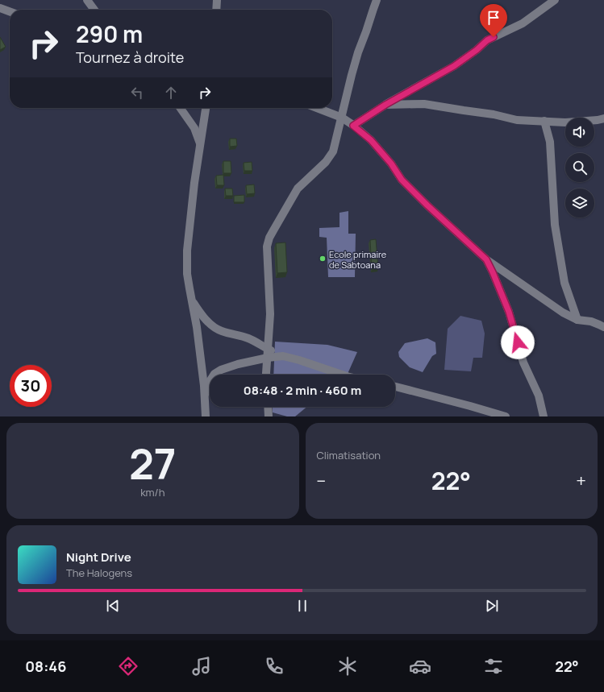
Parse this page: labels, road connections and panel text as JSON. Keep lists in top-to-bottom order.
{
  "places": ["Ecole primaire de Sabtoana"],
  "page": {
    "turn": ["290 m", "Tournez à droite"],
    "limit": "30",
    "trip": "08:48 · 2 min · 460 m",
    "tile": [
      ["27", "km/h"],
      "Climatisation"
    ],
    "heat": ["−", "22°", "+"],
    "song": ["Night Drive", "The Halogens"],
    "tabs": ["08:46", "22°"]
  }
}
